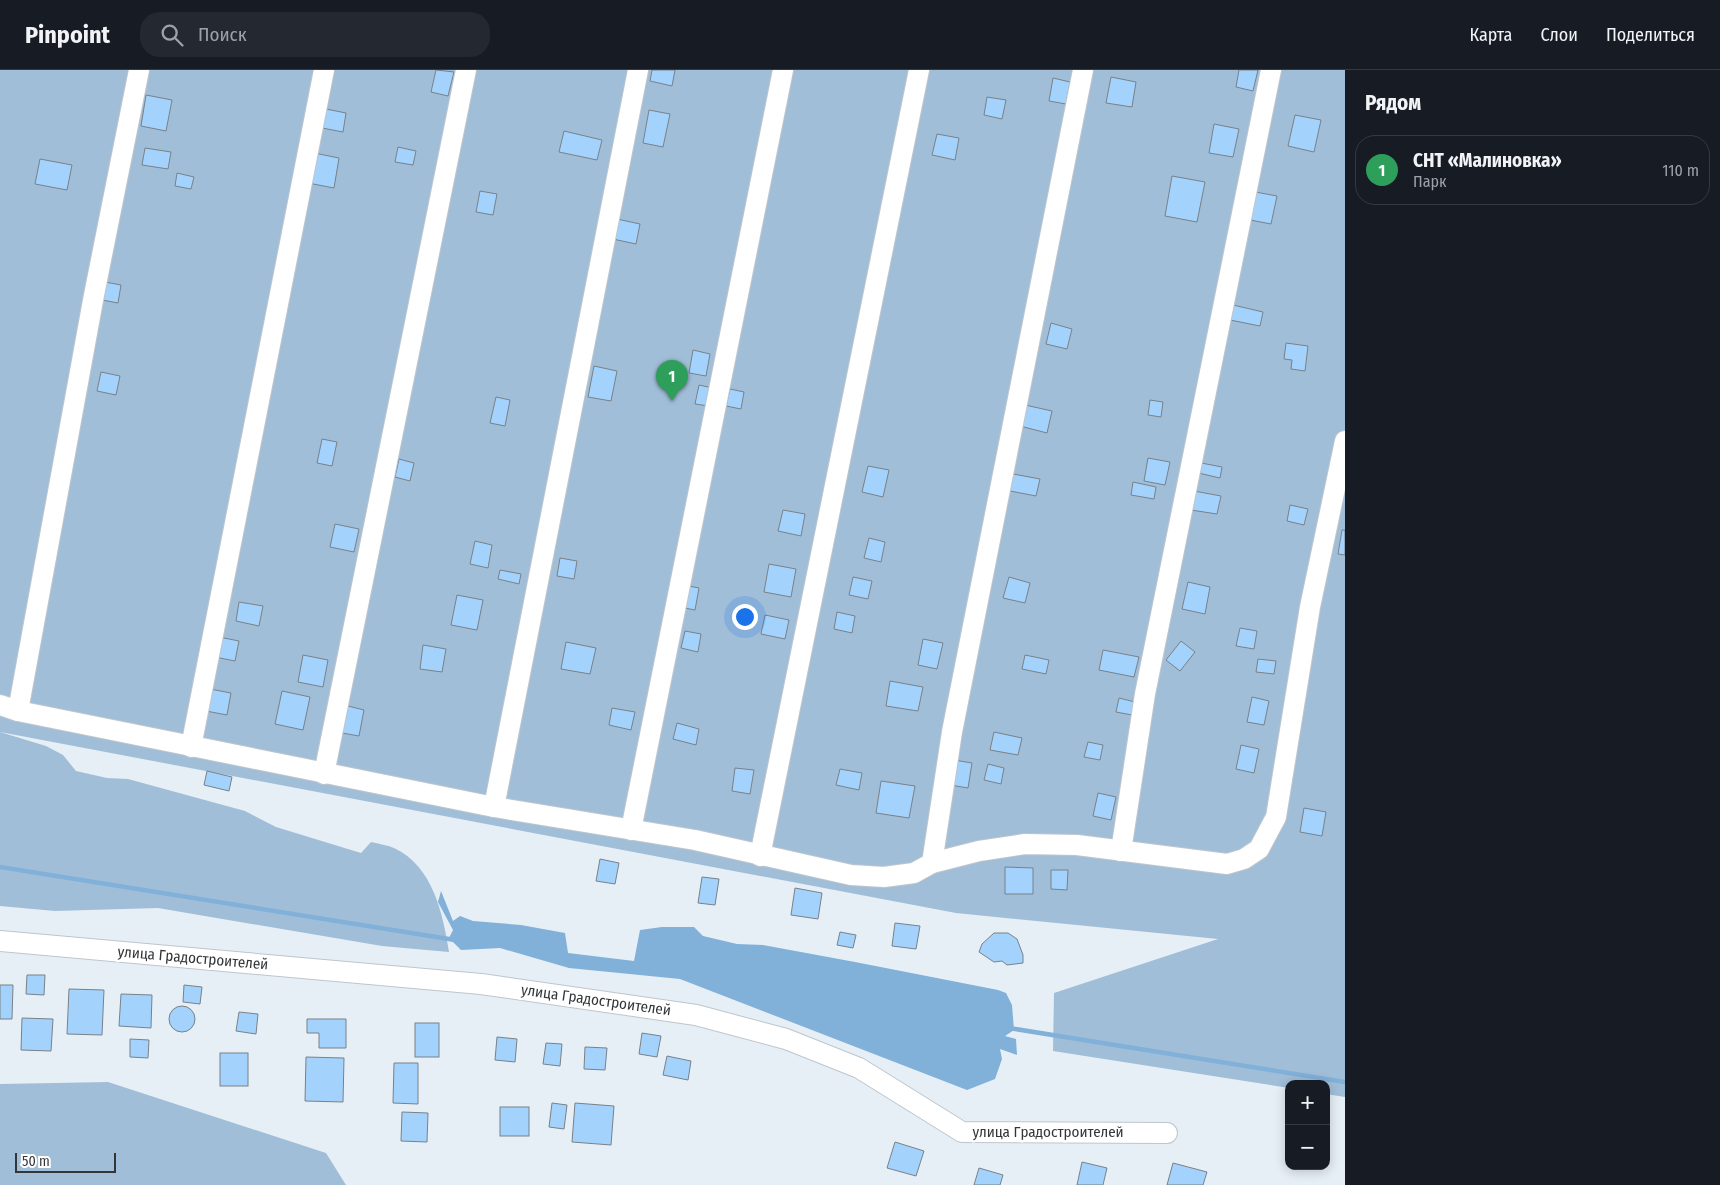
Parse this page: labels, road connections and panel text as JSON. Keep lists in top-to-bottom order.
{
  "streets": {
    "street": ["улица Градостроителей"]
  },
  "scale_bar": "50 m",
  "page": {
    "header": "Pinpoint",
    "search": "Поиск",
    "nav": ["Карта", "Слои", "Поделиться"],
    "heading": "Рядом",
    "list": [
      {
        "mark": "1",
        "name": "СНТ «Малиновка»",
        "note": "Парк",
        "value": "110 m"
      }
    ],
    "pins": "1",
    "map_buttons": ["+", "−"],
    "scale": "50 m"
  }
}
